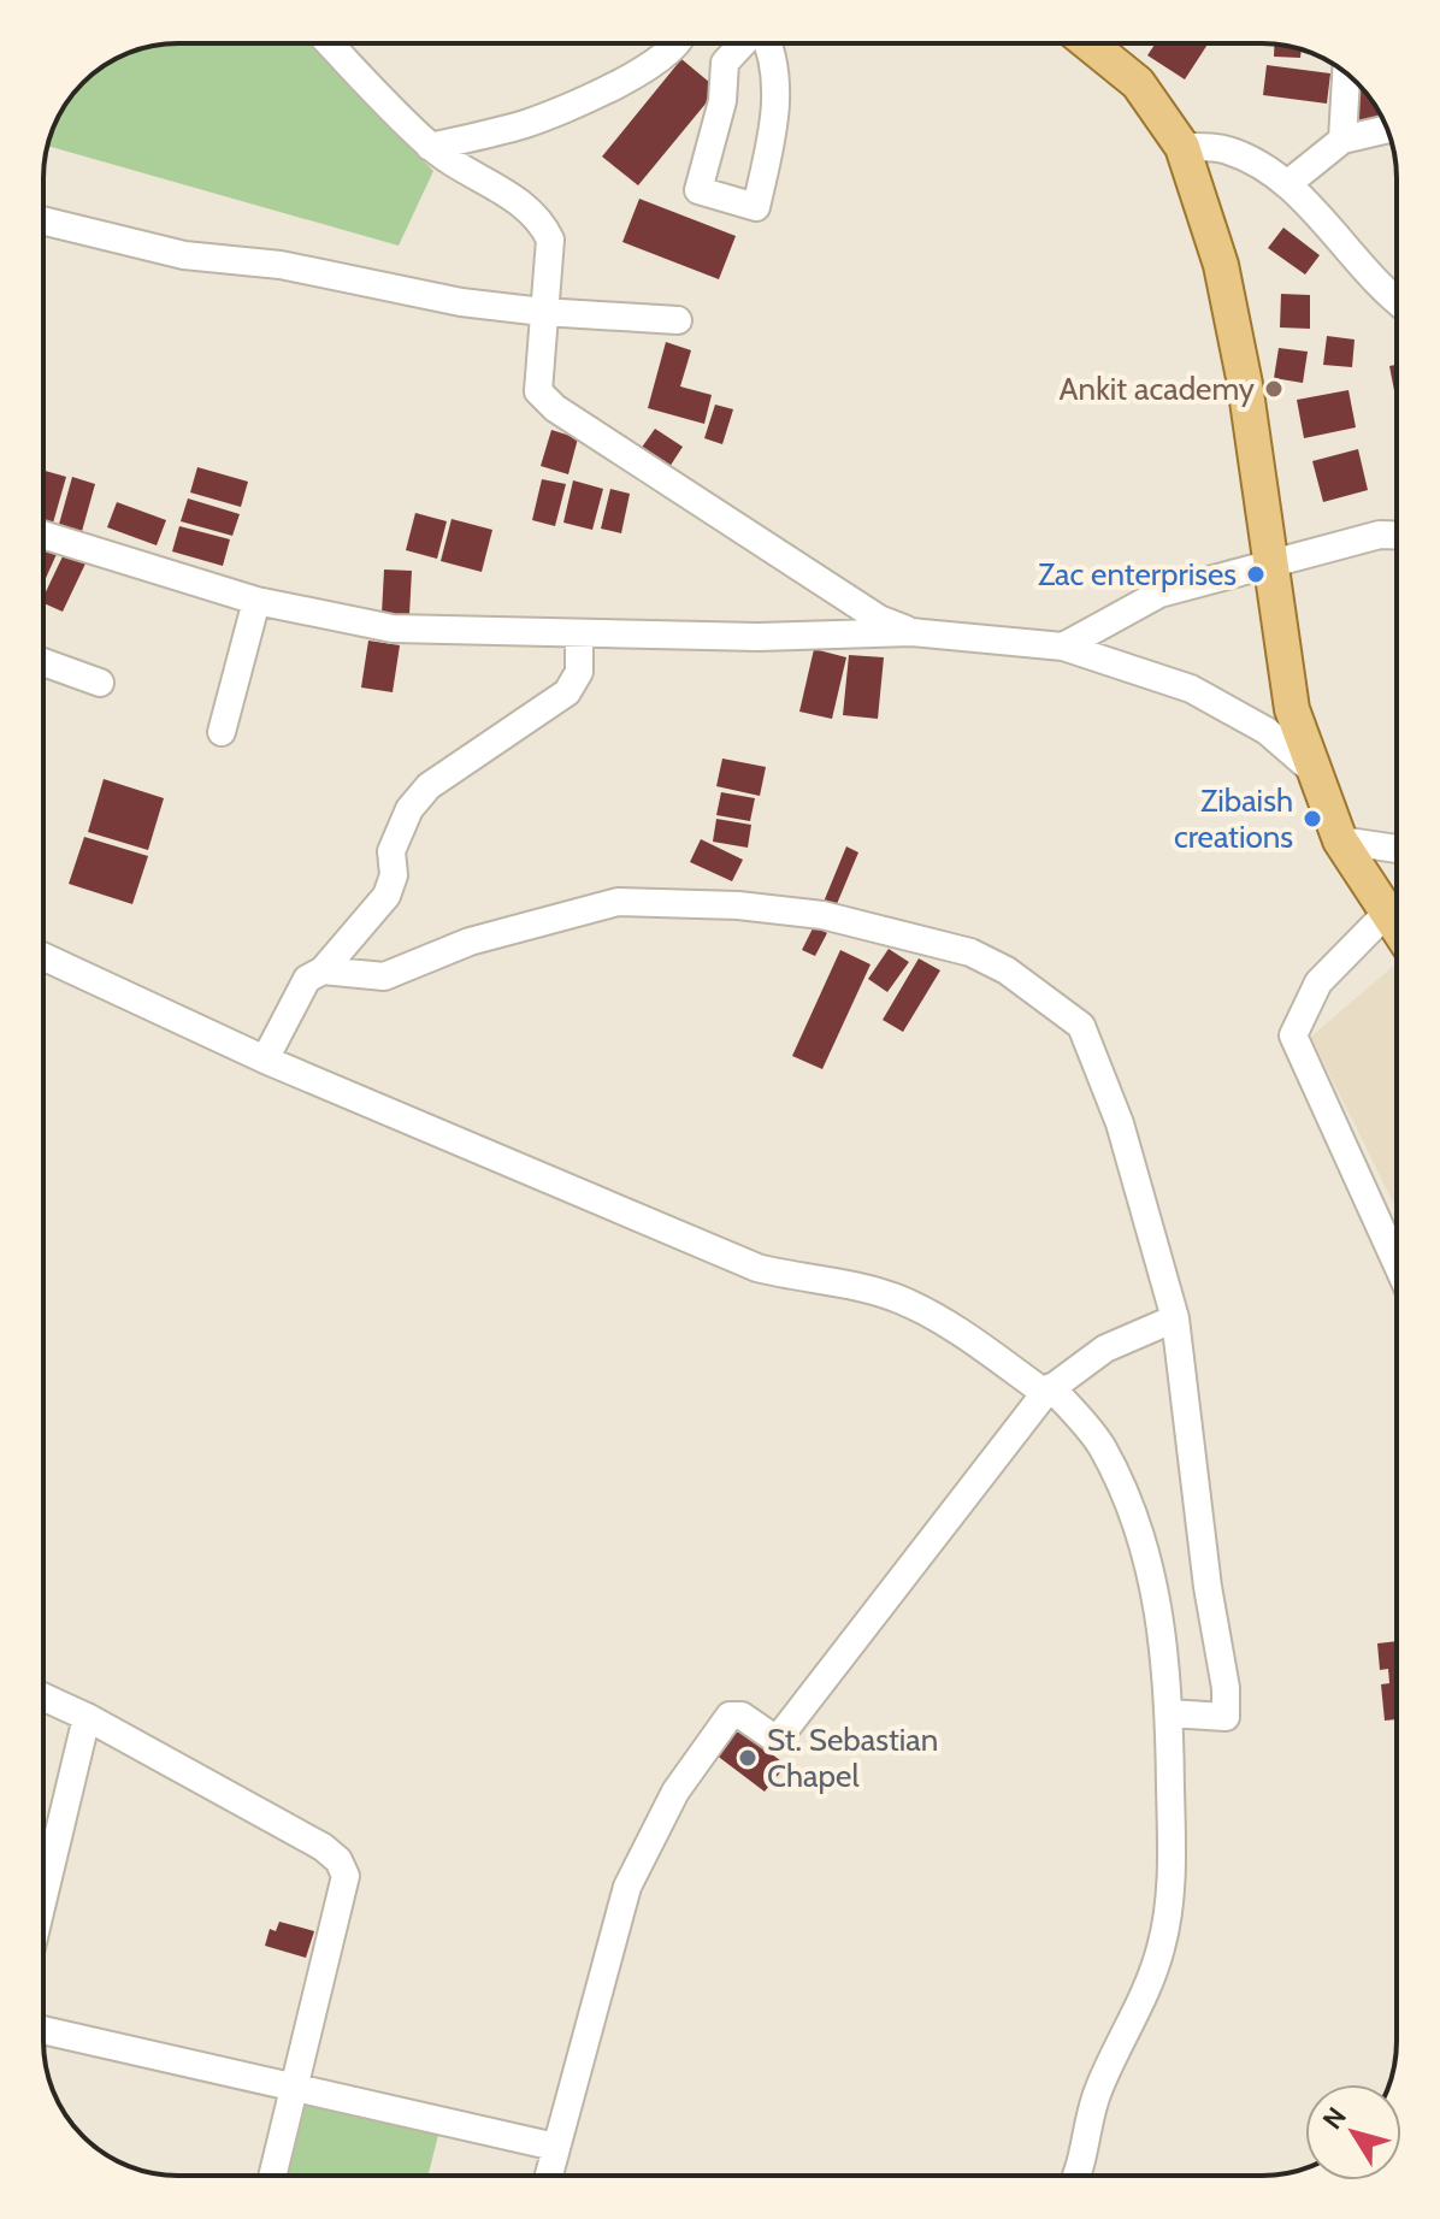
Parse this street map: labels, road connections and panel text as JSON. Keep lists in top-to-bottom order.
{
  "places": [
    "Ankit academy",
    "Zac enterprises",
    "Zibaish creations",
    "St. Sebastian Chapel"
  ],
  "north": "top left"
}
